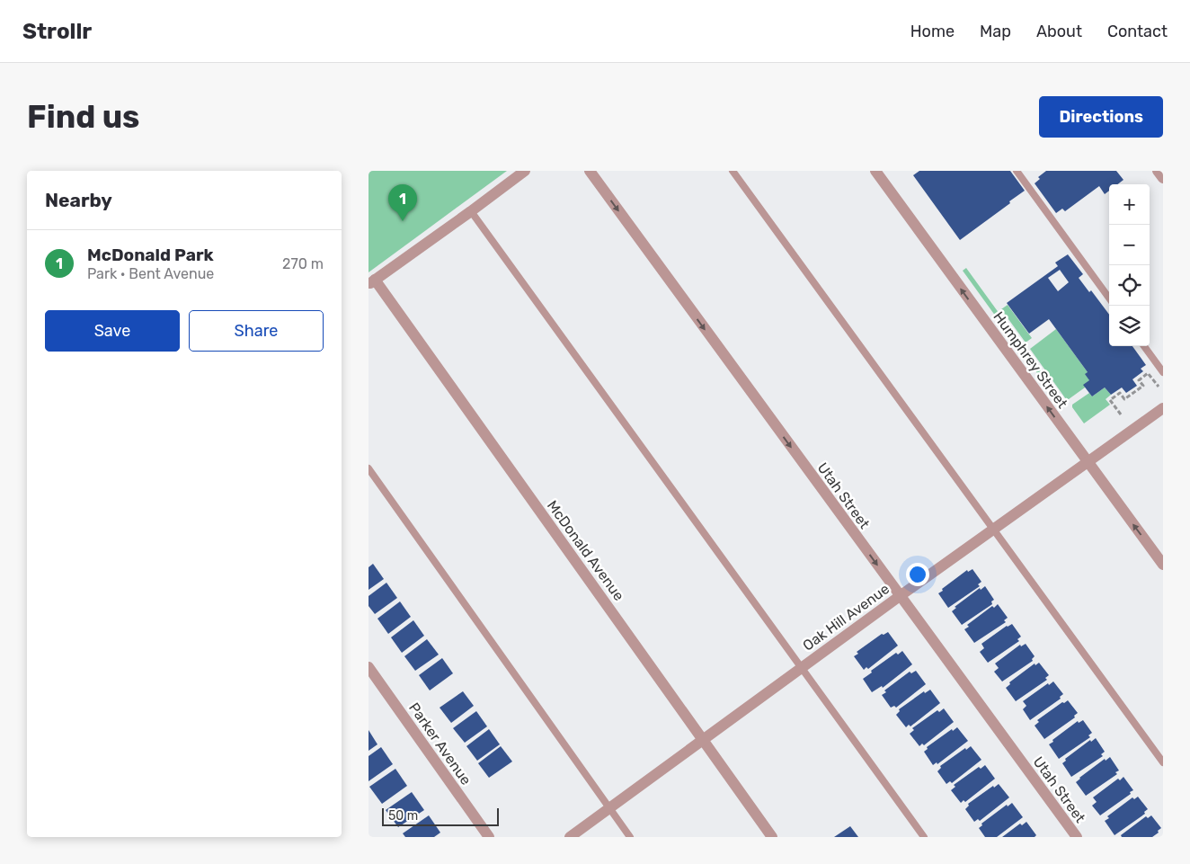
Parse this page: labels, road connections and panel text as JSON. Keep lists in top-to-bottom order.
{
  "streets": {
    "street": [
      "Humphrey Street",
      "Utah Street",
      "McDonald Avenue",
      "Oak Hill Avenue",
      "Parker Avenue"
    ]
  },
  "crossings": [
    ["Humphrey Street", "Oak Hill Avenue"],
    ["Utah Street", "Oak Hill Avenue"],
    ["McDonald Avenue", "Oak Hill Avenue"]
  ],
  "one_way": ["Humphrey Street", "Utah Street"],
  "scale_bar": "50 m",
  "page": {
    "header": "Strollr",
    "nav": [
      "Home",
      "Map",
      "About",
      "Contact"
    ],
    "buttons": [
      "Directions",
      ["Save", "Share"]
    ],
    "title": "Find us",
    "heading": "Nearby",
    "map_buttons": ["+", "−"],
    "pins": "1",
    "list": [
      {
        "mark": "1",
        "name": "McDonald Park",
        "note": "Park · Bent Avenue",
        "value": "270 m"
      }
    ],
    "scale": "50 m"
  }
}
